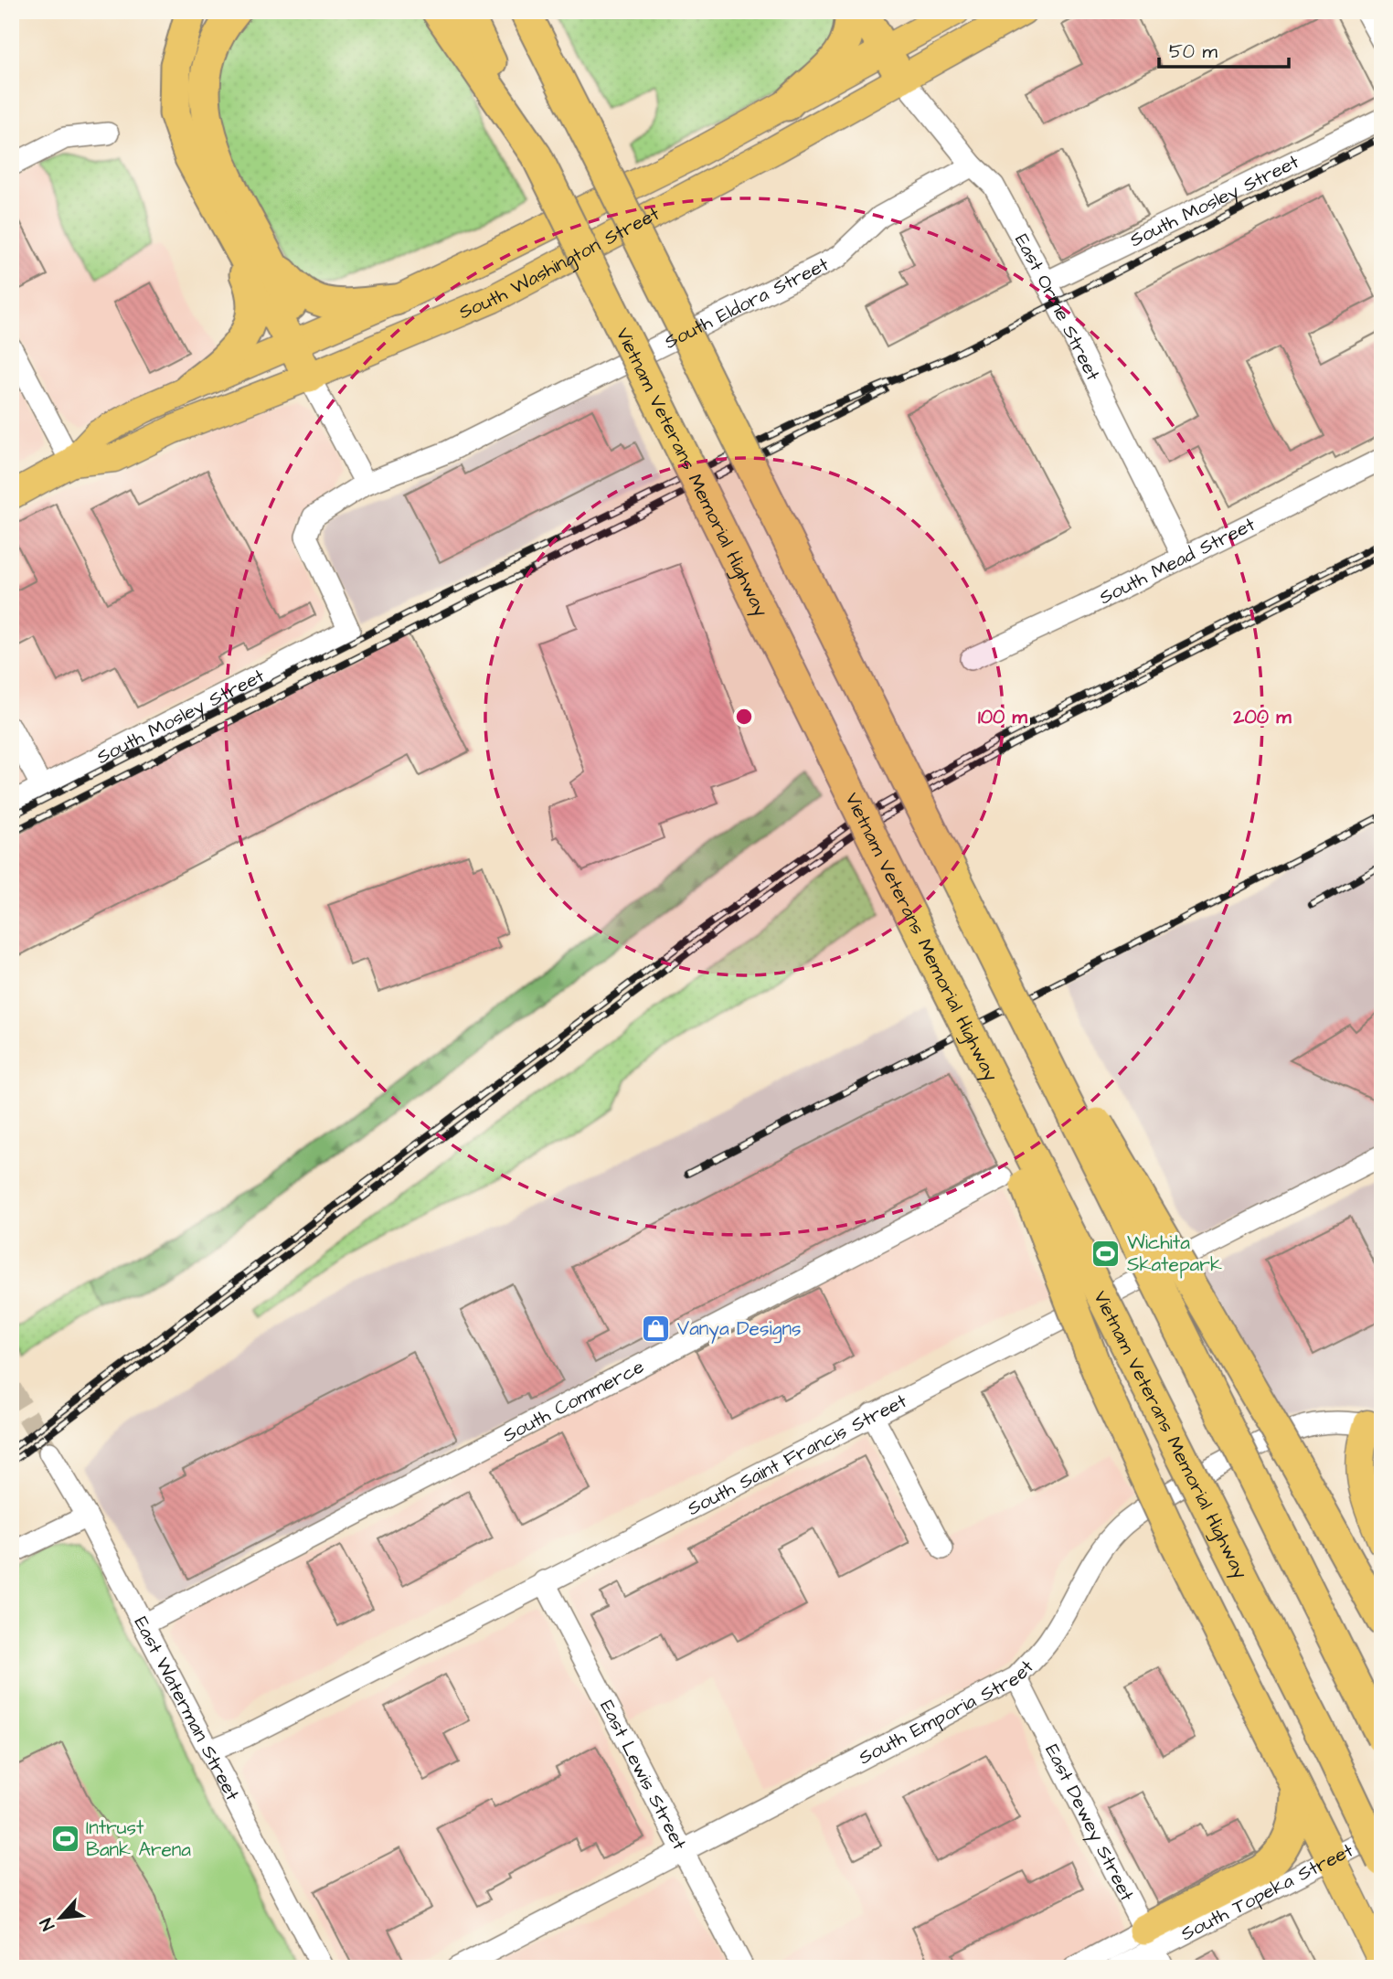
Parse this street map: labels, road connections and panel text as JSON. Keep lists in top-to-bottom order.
{
  "streets": {
    "highway": ["Vietnam Veterans Memorial Highway"],
    "main road": ["South Washington Street"],
    "street": [
      "South Mosley Street",
      "South Eldora Street",
      "East Orme Street",
      "South Mead Street",
      "South Commerce",
      "South Saint Francis Street",
      "East Waterman Street",
      "South Emporia Street",
      "East Lewis Street",
      "East Dewey Street",
      "South Topeka Street"
    ]
  },
  "crossings": [
    ["South Mosley Street", "South Eldora Street"],
    ["South Mosley Street", "East Orme Street"],
    ["South Washington Street", "East Orme Street"],
    ["South Eldora Street", "East Orme Street"],
    ["East Orme Street", "South Mead Street"],
    ["South Commerce", "East Waterman Street"],
    ["South Saint Francis Street", "East Waterman Street"],
    ["South Saint Francis Street", "East Lewis Street"],
    ["South Emporia Street", "East Lewis Street"],
    ["South Emporia Street", "East Dewey Street"],
    ["East Dewey Street", "South Topeka Street"]
  ],
  "places": {
    "sports": ["Wichita Skatepark", "Intrust Bank Arena"],
    "shop": ["Vanya Designs"]
  },
  "scale_bar": "50 m",
  "north": "bottom left",
  "rings": ["100 m", "200 m"]
}
